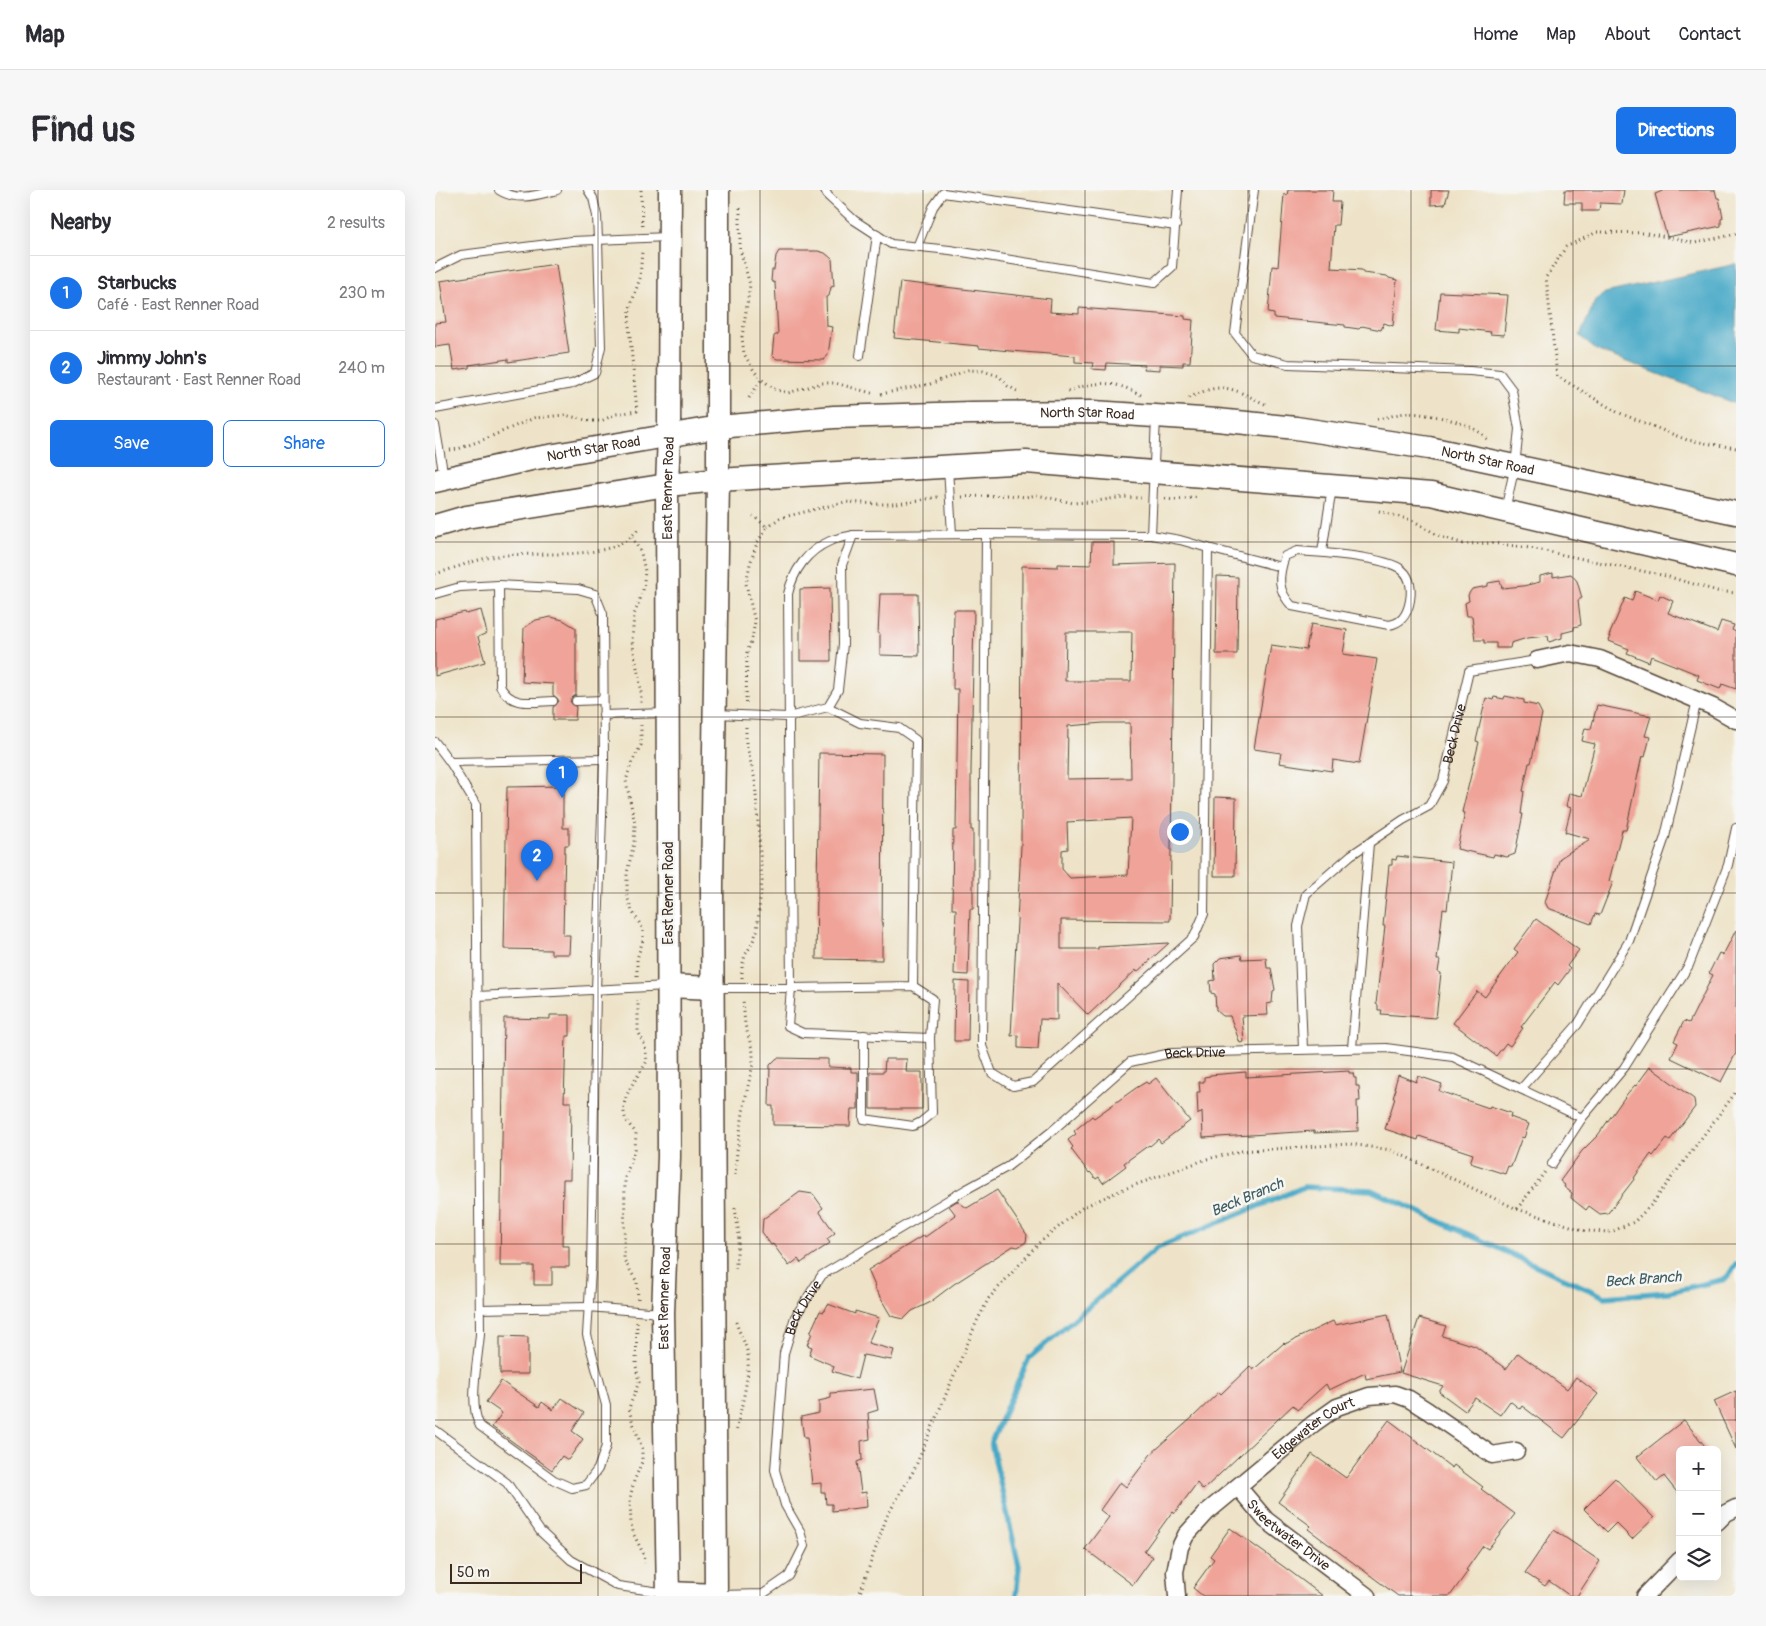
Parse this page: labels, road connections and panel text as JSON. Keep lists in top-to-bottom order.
{
  "streets": {
    "main road": ["North Star Road", "East Renner Road"],
    "street": ["Beck Drive", "Edgewater Court", "Sweetwater Drive"]
  },
  "crossings": [
    ["North Star Road", "East Renner Road"],
    ["Edgewater Court", "Sweetwater Drive"]
  ],
  "water": ["Beck Branch"],
  "scale_bar": "50 m",
  "page": {
    "header": "Map",
    "nav": [
      "Home",
      "Map",
      "About",
      "Contact"
    ],
    "buttons": [
      "Directions",
      ["Save", "Share"]
    ],
    "title": "Find us",
    "heading": ["Nearby", "2 results"],
    "list": [
      {
        "mark": "1",
        "name": "Starbucks",
        "note": "Café · East Renner Road",
        "value": "230 m"
      },
      {
        "mark": "2",
        "name": "Jimmy John's",
        "note": "Restaurant · East Renner Road",
        "value": "240 m"
      }
    ],
    "pins": ["1", "2"],
    "map_buttons": ["+", "−"],
    "scale": "50 m"
  }
}
